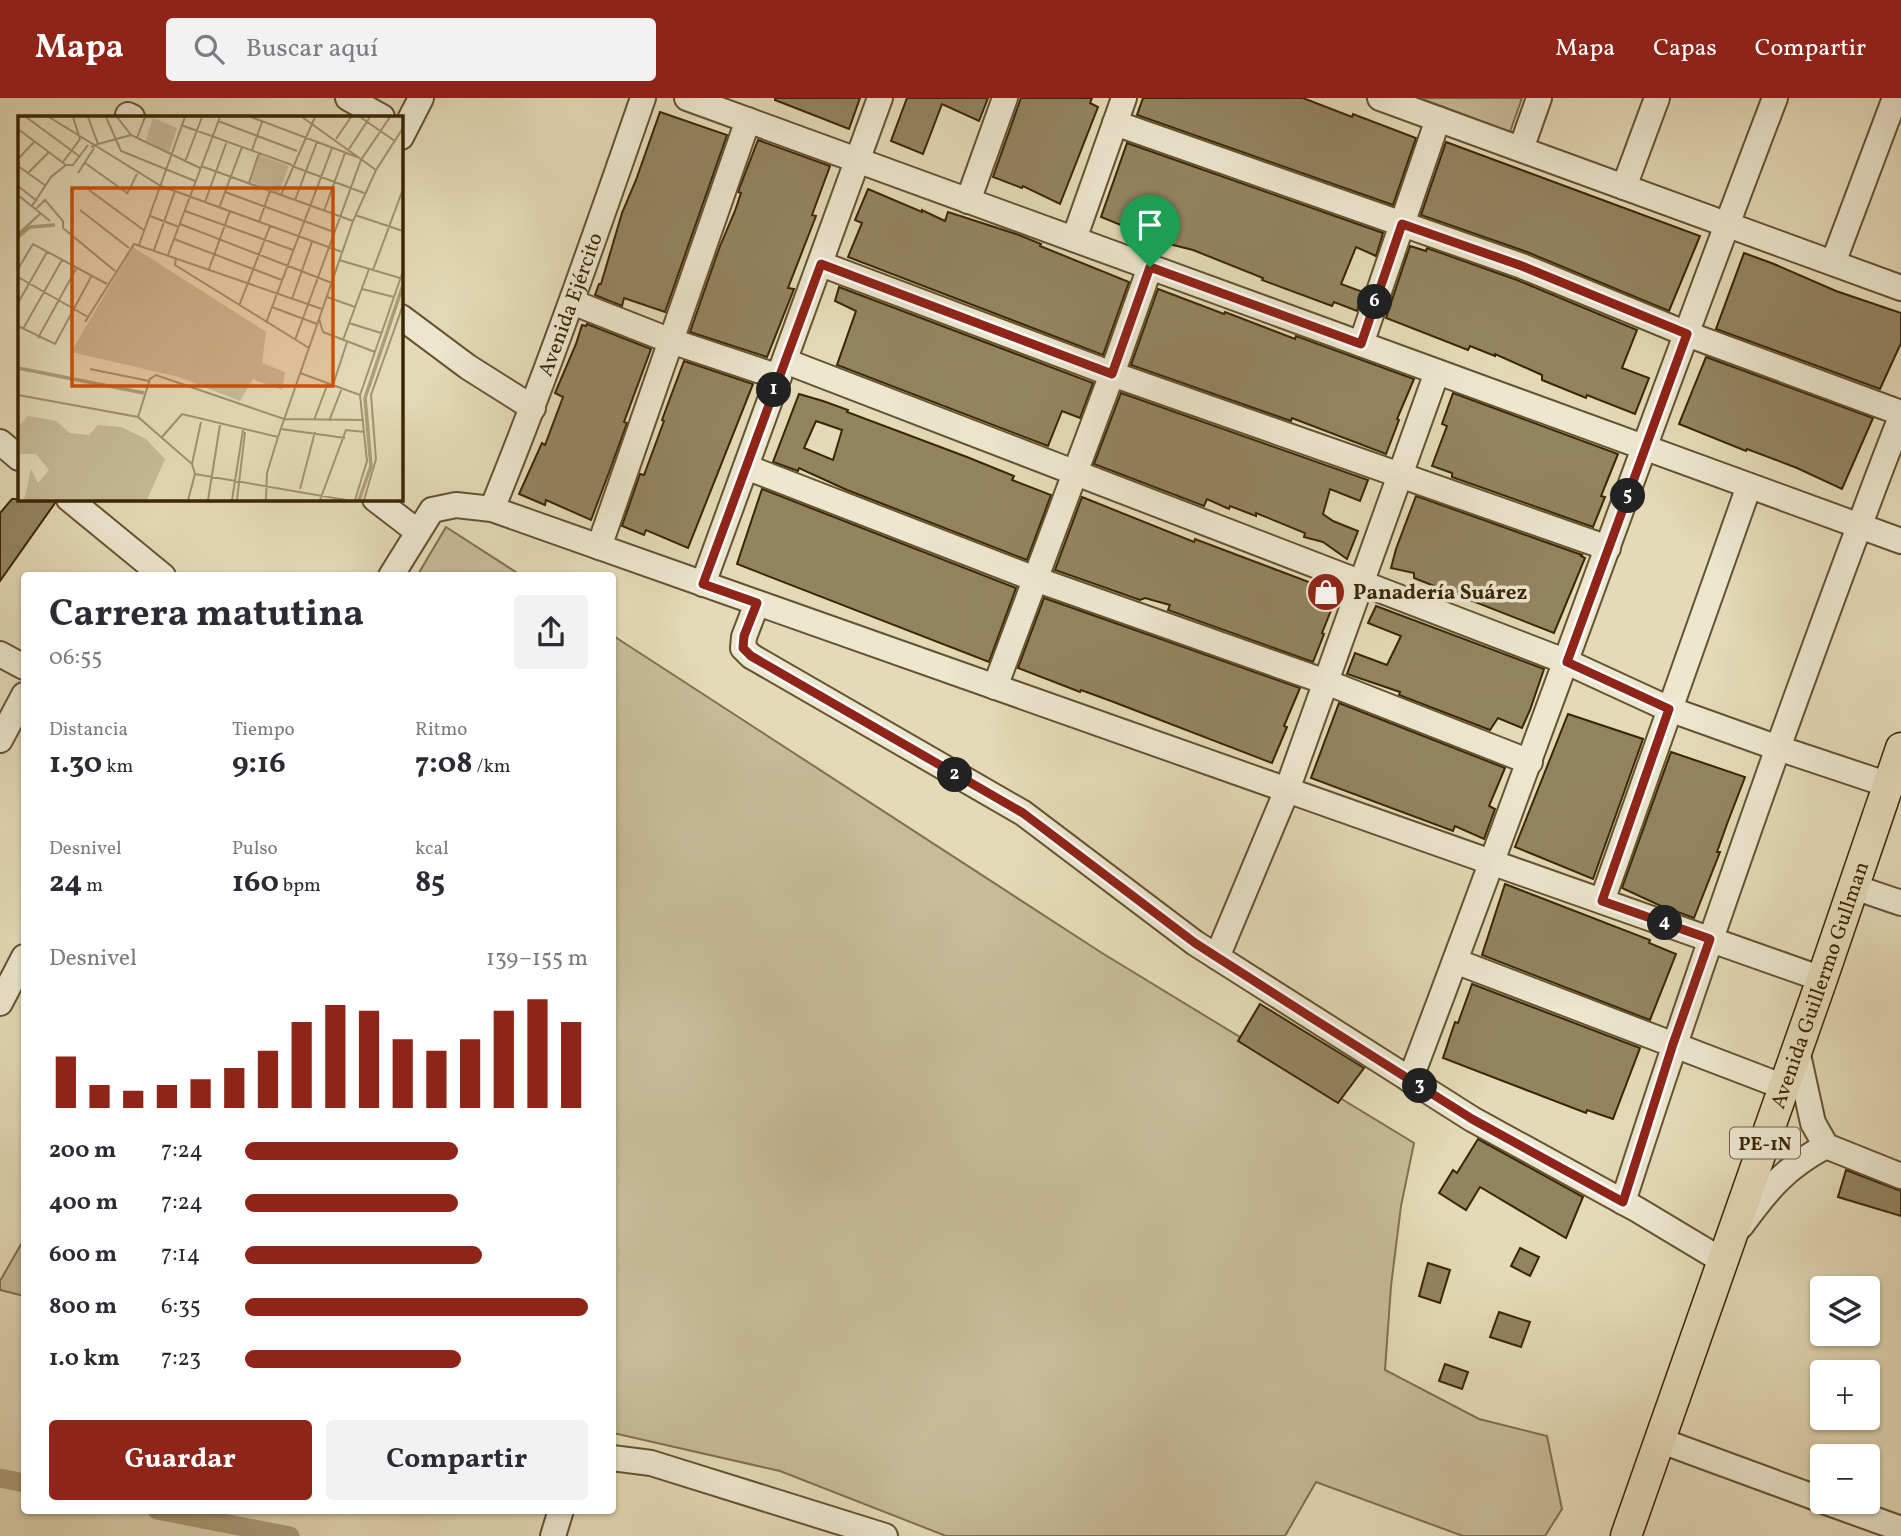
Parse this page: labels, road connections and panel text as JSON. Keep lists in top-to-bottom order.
{
  "streets": {
    "main road": ["Avenida Guillermo Gullman", "PE-1N"],
    "street": ["Avenida Ejército"]
  },
  "places": {
    "shop": ["Panadería Suárez"]
  },
  "page": {
    "header": "Mapa",
    "search": "Buscar aquí",
    "nav": ["Mapa", "Capas", "Compartir"],
    "pins": [
      "6",
      "1",
      "5",
      "2",
      "4",
      "3"
    ],
    "heading": ["Carrera matutina", "06:55"],
    "stats": [
      ["Distancia", "1.30 km"],
      ["Tiempo", "9:16"],
      ["Ritmo", "7:08 /km"],
      ["Desnivel", "24 m"],
      ["Pulso", "160 bpm"],
      ["kcal", "85"]
    ],
    "chart": ["Desnivel", "139–155 m"],
    "list": [
      {
        "name": "200 m",
        "note": "7:24"
      },
      {
        "name": "400 m",
        "note": "7:24"
      },
      {
        "name": "600 m",
        "note": "7:14"
      },
      {
        "name": "800 m",
        "note": "6:35"
      },
      {
        "name": "1.0 km",
        "note": "7:23"
      }
    ],
    "map_buttons": ["+", "−"],
    "buttons": ["Guardar", "Compartir"]
  }
}
